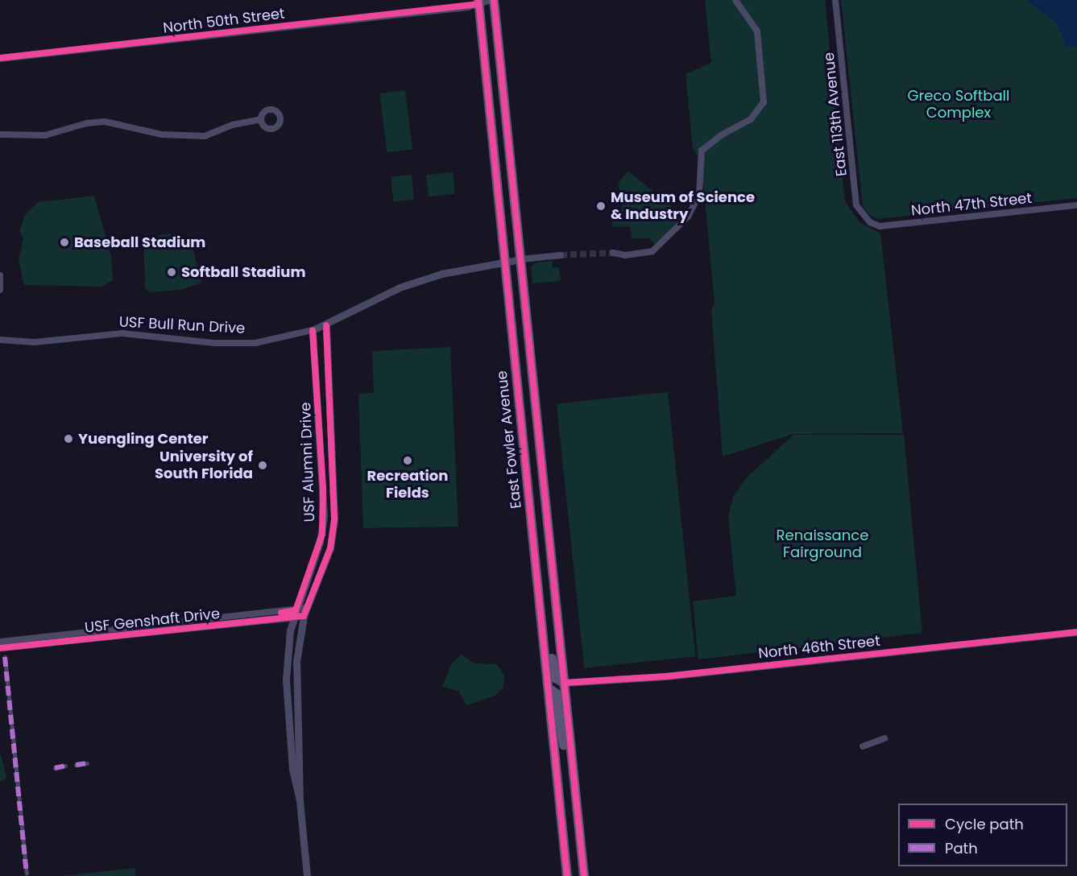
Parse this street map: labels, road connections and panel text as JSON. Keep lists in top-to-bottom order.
{
  "streets": {
    "main road": ["East Fowler Avenue"],
    "street": [
      "North 50th Street",
      "East 113th Avenue",
      "North 47th Street",
      "USF Bull Run Drive",
      "USF Alumni Drive",
      "USF Genshaft Drive",
      "North 46th Street"
    ]
  },
  "crossings": [
    ["North 50th Street", "East Fowler Avenue"],
    ["East 113th Avenue", "North 47th Street"],
    ["USF Bull Run Drive", "East Fowler Avenue"],
    ["USF Bull Run Drive", "USF Alumni Drive"],
    ["East Fowler Avenue", "North 46th Street"],
    ["USF Alumni Drive", "USF Genshaft Drive"]
  ],
  "parks": ["Greco Softball Complex", "Renaissance Fairground"],
  "places": [
    "Museum of Science & Industry",
    "Baseball Stadium",
    "Softball Stadium",
    "Yuengling Center",
    "Recreation Fields",
    "University of South Florida"
  ],
  "legend": ["Cycle path", "Path"]
}
